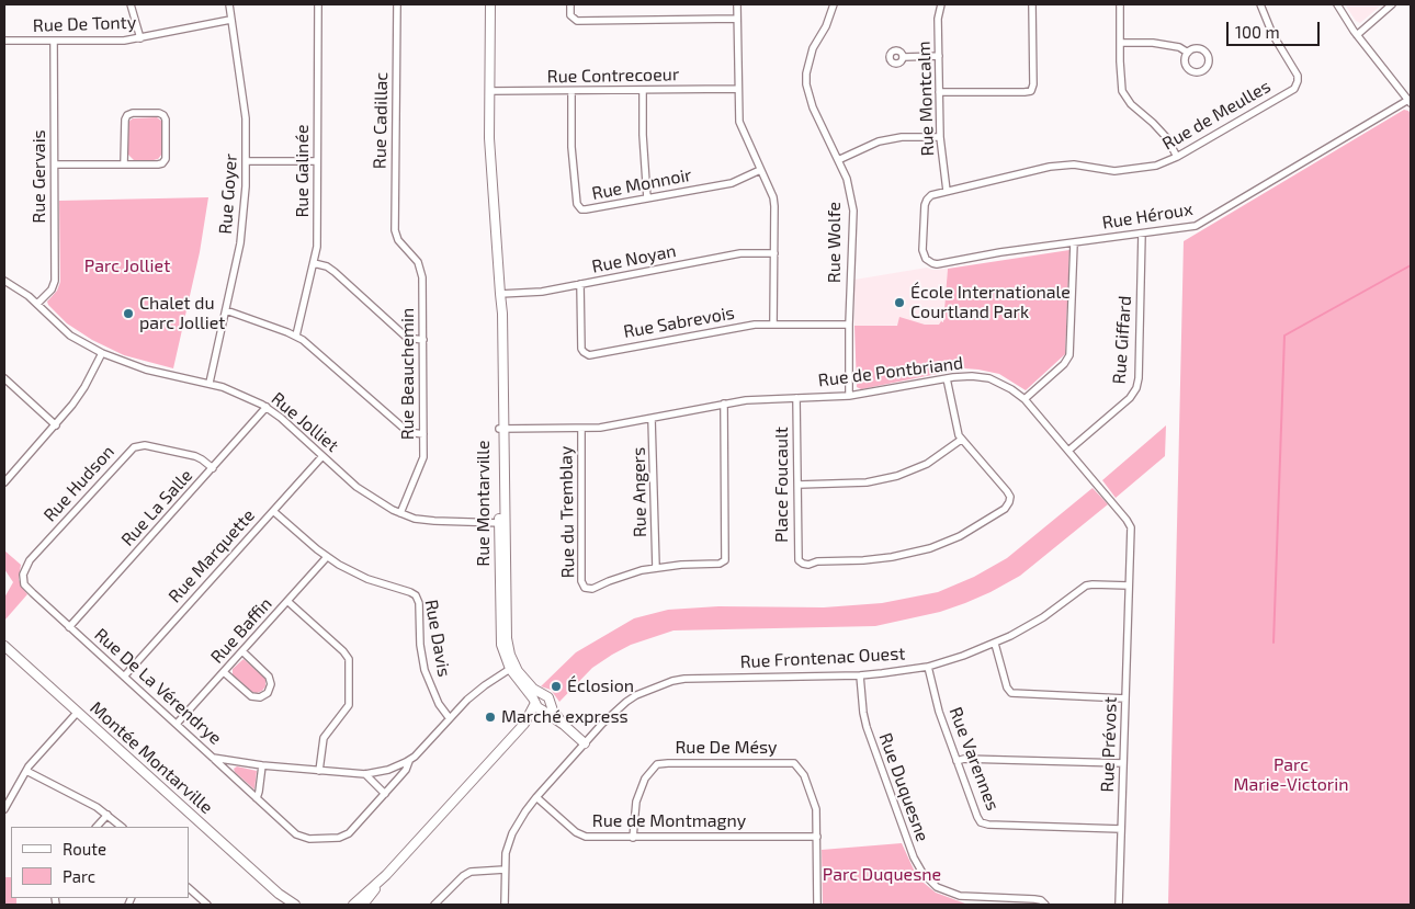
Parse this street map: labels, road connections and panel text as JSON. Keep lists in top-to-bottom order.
{
  "streets": {
    "street": [
      "Rue De Tonty",
      "Rue Contrecoeur",
      "Rue Montcalm",
      "Rue de Meulles",
      "Rue Cadillac",
      "Rue Galinée",
      "Rue Gervais",
      "Rue Monnoir",
      "Rue Goyer",
      "Rue Héroux",
      "Rue Wolfe",
      "Rue Noyan",
      "Rue Sabrevois",
      "Rue Giffard",
      "Rue de Pontbriand",
      "Rue Beauchemin",
      "Rue Jolliet",
      "Rue Hudson",
      "Place Foucault",
      "Rue Angers",
      "Rue Montarville",
      "Rue La Salle",
      "Rue du Tremblay",
      "Rue Marquette",
      "Rue Baffin",
      "Rue Davis",
      "Rue Frontenac Ouest",
      "Rue De La Vérendrye",
      "Rue Prévost",
      "Rue De Mésy",
      "Montée Montarville",
      "Rue Varennes",
      "Rue Duquesne",
      "Rue de Montmagny"
    ]
  },
  "crossings": [
    ["Rue De Tonty", "Rue Gervais"],
    ["Rue De Tonty", "Rue Goyer"],
    ["Rue Contrecoeur", "Rue Monnoir"],
    ["Rue Contrecoeur", "Rue Montarville"],
    ["Rue Montcalm", "Rue de Meulles"],
    ["Rue de Meulles", "Rue Héroux"],
    ["Rue Cadillac", "Rue Beauchemin"],
    ["Rue Gervais", "Rue Jolliet"],
    ["Rue Goyer", "Rue Jolliet"],
    ["Rue Héroux", "Rue Giffard"],
    ["Rue Wolfe", "Rue Sabrevois"],
    ["Rue Wolfe", "Rue de Pontbriand"],
    ["Rue Noyan", "Rue Sabrevois"],
    ["Rue Noyan", "Rue Montarville"],
    ["Rue Giffard", "Rue de Pontbriand"],
    ["Rue de Pontbriand", "Place Foucault"],
    ["Rue de Pontbriand", "Rue Angers"],
    ["Rue de Pontbriand", "Rue Montarville"],
    ["Rue de Pontbriand", "Rue du Tremblay"],
    ["Rue de Pontbriand", "Rue Frontenac Ouest"],
    ["Rue de Pontbriand", "Rue Prévost"],
    ["Rue Beauchemin", "Rue Jolliet"],
    ["Rue Jolliet", "Rue Montarville"],
    ["Rue Jolliet", "Rue La Salle"],
    ["Rue Jolliet", "Rue Marquette"],
    ["Rue Hudson", "Rue La Salle"],
    ["Rue Hudson", "Rue De La Vérendrye"],
    ["Rue Angers", "Rue du Tremblay"],
    ["Rue Montarville", "Rue Frontenac Ouest"],
    ["Rue Montarville", "Rue De La Vérendrye"],
    ["Rue La Salle", "Rue De La Vérendrye"],
    ["Rue Marquette", "Rue Davis"],
    ["Rue Marquette", "Rue De La Vérendrye"],
    ["Rue Baffin", "Rue Davis"],
    ["Rue Baffin", "Rue De La Vérendrye"],
    ["Rue Davis", "Rue De La Vérendrye"],
    ["Rue Frontenac Ouest", "Rue Prévost"],
    ["Rue Frontenac Ouest", "Rue Varennes"],
    ["Rue Frontenac Ouest", "Rue Duquesne"],
    ["Rue Frontenac Ouest", "Rue de Montmagny"],
    ["Rue Prévost", "Rue Varennes"],
    ["Rue De Mésy", "Rue de Montmagny"]
  ],
  "parks": ["Parc Jolliet", "Parc Marie-Victorin", "Parc Duquesne"],
  "places": [
    "École Internationale Courtland Park",
    "Chalet du parc Jolliet",
    "Éclosion",
    "Marché express"
  ],
  "legend": ["Route", "Parc"],
  "scale_bar": "100 m"
}
